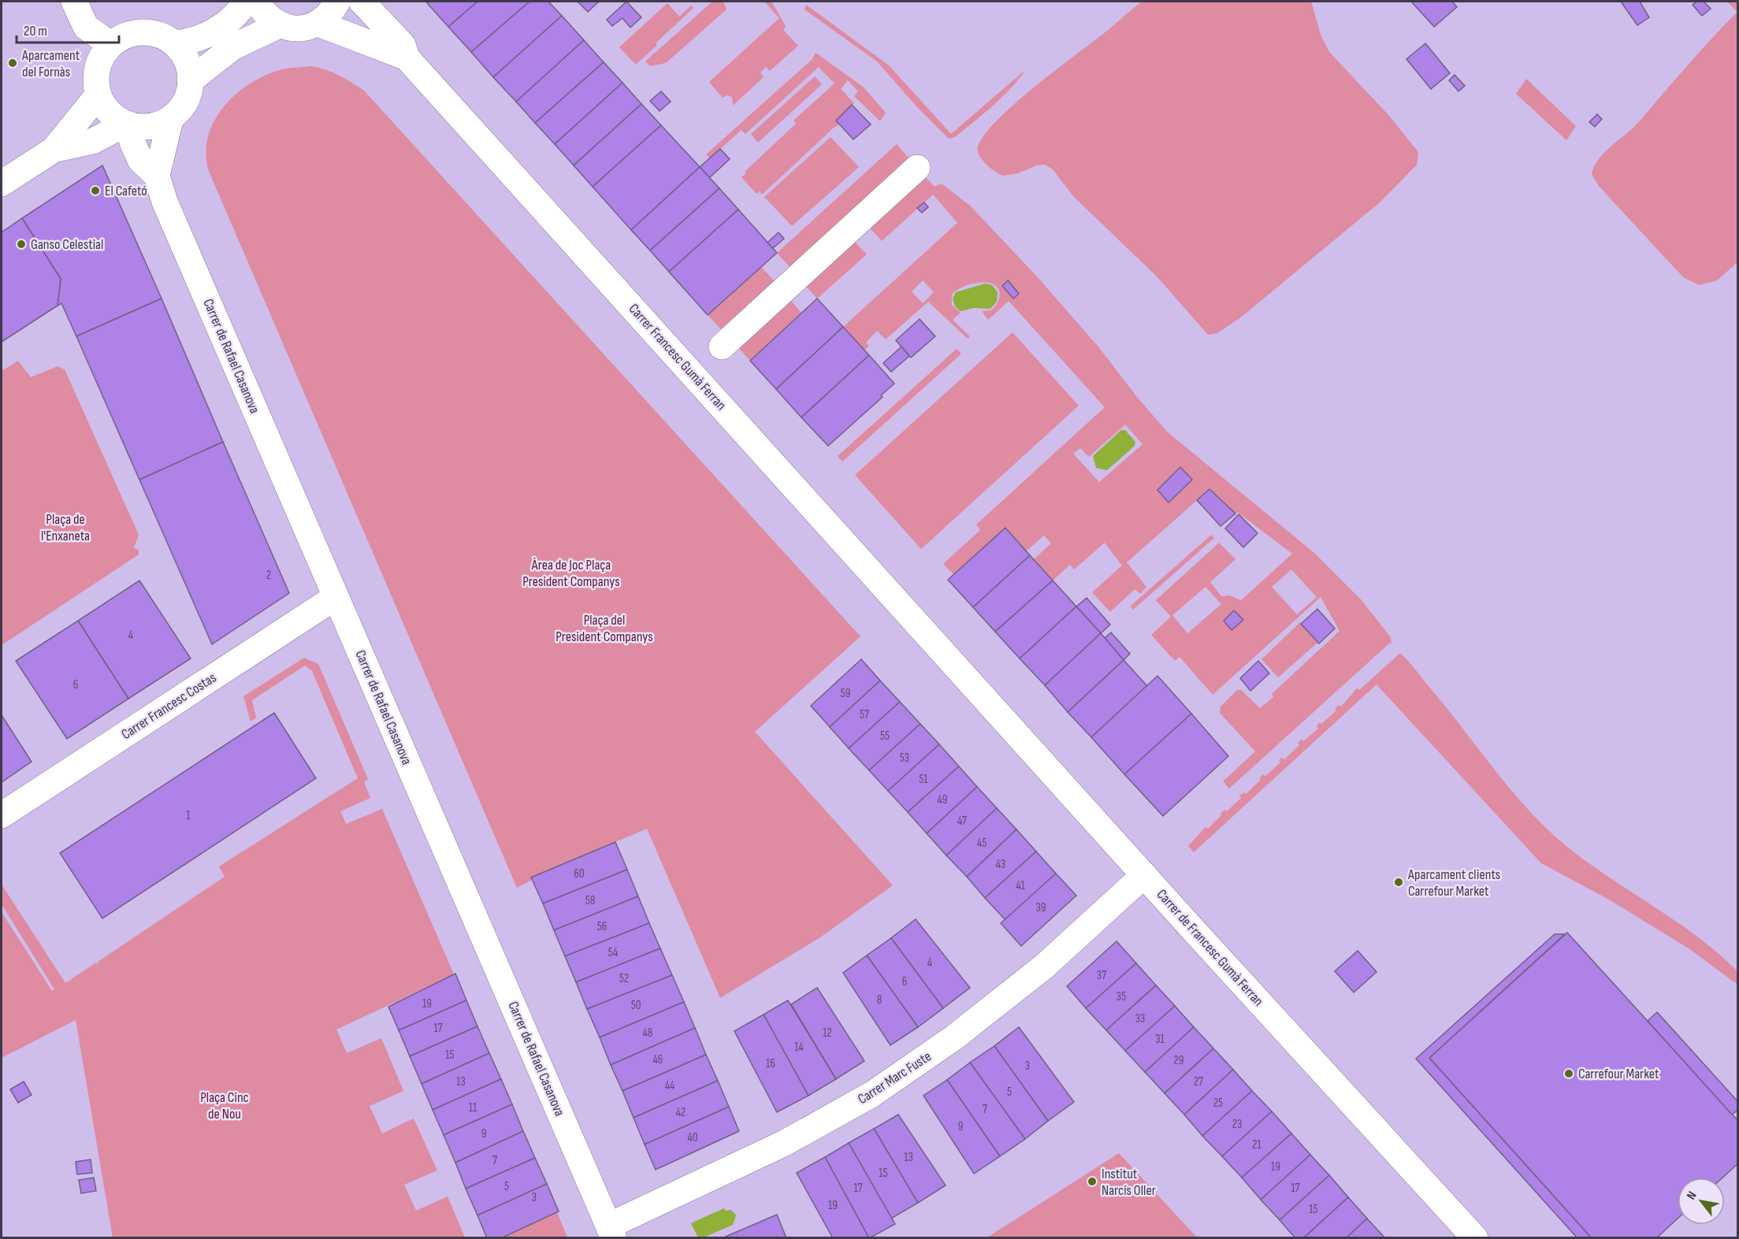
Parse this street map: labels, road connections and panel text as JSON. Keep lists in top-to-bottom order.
{
  "streets": {
    "street": [
      "Carrer de Rafael Casanova",
      "Carrer Francesc Gumà Ferran",
      "Carrer Francesc Costas",
      "Carrer de Francesc Gumà Ferran",
      "Carrer Marc Fuste"
    ]
  },
  "crossings": [
    ["Carrer de Rafael Casanova", "Carrer Francesc Costas"],
    ["Carrer de Rafael Casanova", "Carrer Marc Fuste"],
    ["Carrer Francesc Gumà Ferran", "Carrer de Francesc Gumà Ferran"],
    ["Carrer de Francesc Gumà Ferran", "Carrer Marc Fuste"]
  ],
  "parks": [
    "Plaça de l'Enxaneta",
    "Àrea de Joc Plaça President Companys",
    "Plaça del President Companys",
    "Plaça Cinc de Nou"
  ],
  "places": [
    "Aparcament del Fornàs",
    "El Cafetó",
    "Ganso Celestial",
    "Aparcament clients Carrefour Market",
    "Carrefour Market",
    "Institut Narcís Oller"
  ],
  "house_numbers": [
    "2",
    "4",
    "6",
    "59",
    "57",
    "55",
    "53",
    "51",
    "49",
    "1",
    "47",
    "45",
    "43",
    "60",
    "41",
    "58",
    "39",
    "56",
    "54",
    "4",
    "37",
    "52",
    "6",
    "35",
    "8",
    "19",
    "50",
    "33",
    "17",
    "48",
    "12",
    "31",
    "14",
    "15",
    "46",
    "29",
    "16",
    "3",
    "13",
    "27",
    "44",
    "5",
    "25",
    "11",
    "7",
    "42",
    "23",
    "9",
    "9",
    "40",
    "21",
    "13",
    "7",
    "19",
    "15",
    "5",
    "17",
    "17",
    "3",
    "19",
    "15"
  ],
  "scale_bar": "20 m",
  "north": "top left"
}
